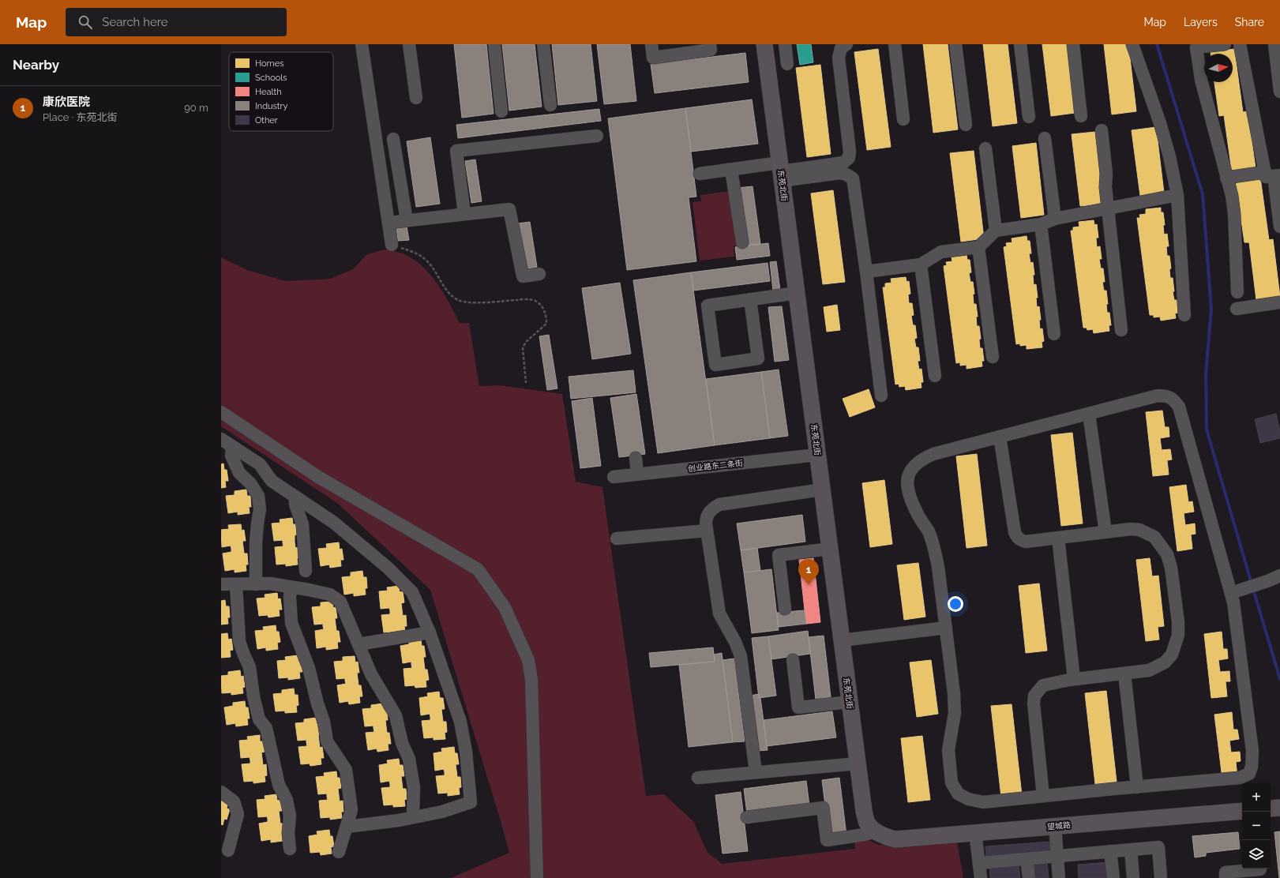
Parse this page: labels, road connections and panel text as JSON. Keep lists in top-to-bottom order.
{
  "streets": {
    "main road": ["东苑北街", "望城路"],
    "street": ["创业路东二条街"]
  },
  "crossings": [
    ["东苑北街", "创业路东二条街"],
    ["东苑北街", "望城路"]
  ],
  "legend": [
    "Homes",
    "Schools",
    "Health",
    "Industry",
    "Other"
  ],
  "north": "right",
  "page": {
    "header": "Map",
    "search": "Search here",
    "nav": ["Map", "Layers", "Share"],
    "heading": "Nearby",
    "list": [
      {
        "mark": "1",
        "name": "康欣医院",
        "note": "Place · 东苑北街",
        "value": "90 m"
      }
    ],
    "pins": "1",
    "map_buttons": ["+", "−"]
  }
}
